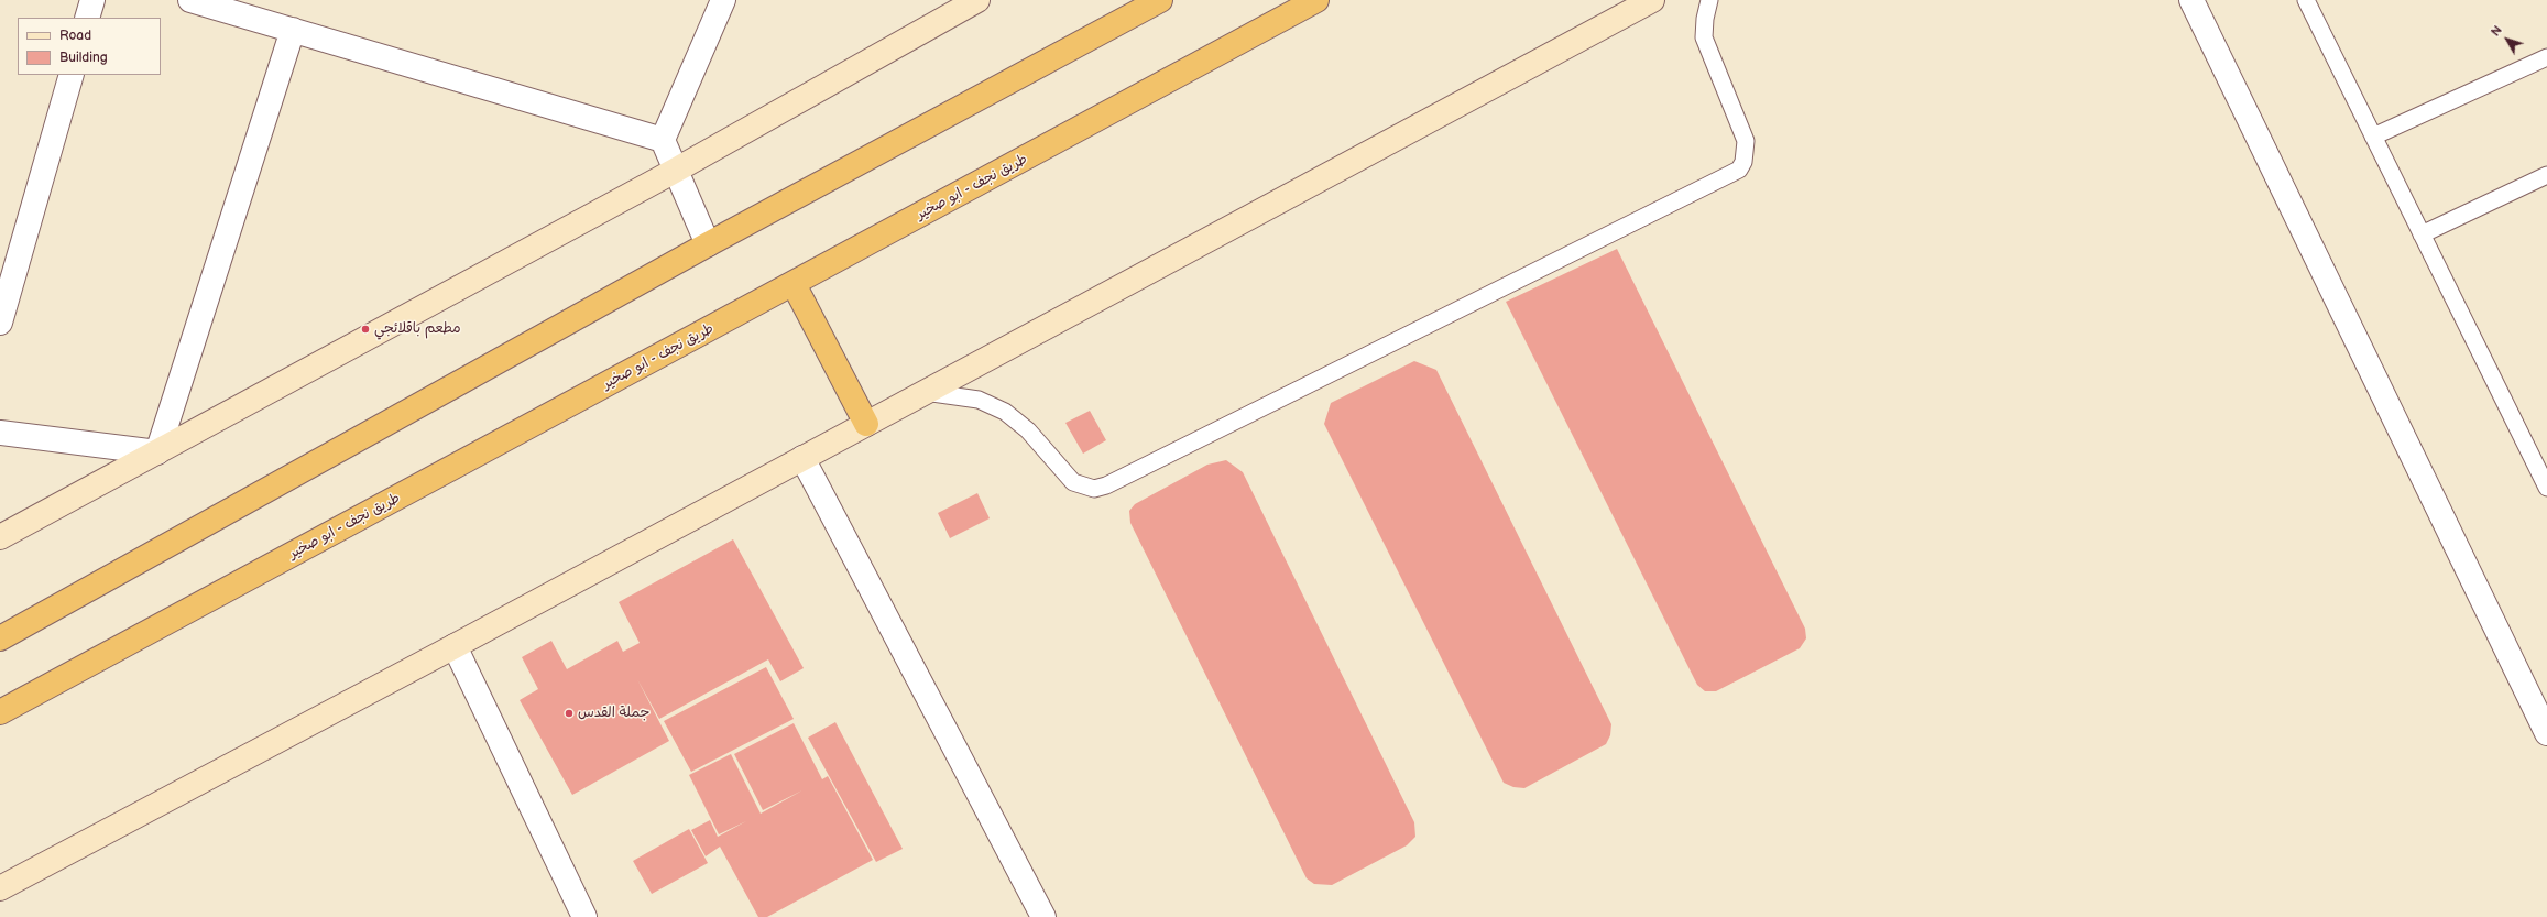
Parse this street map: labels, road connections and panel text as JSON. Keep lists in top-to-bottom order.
{
  "streets": {
    "highway": ["طريق نجف - ابو صخير"]
  },
  "places": ["مطعم باقلائجي", "جملة القدس"],
  "legend": ["Road", "Building"],
  "north": "top left"
}
